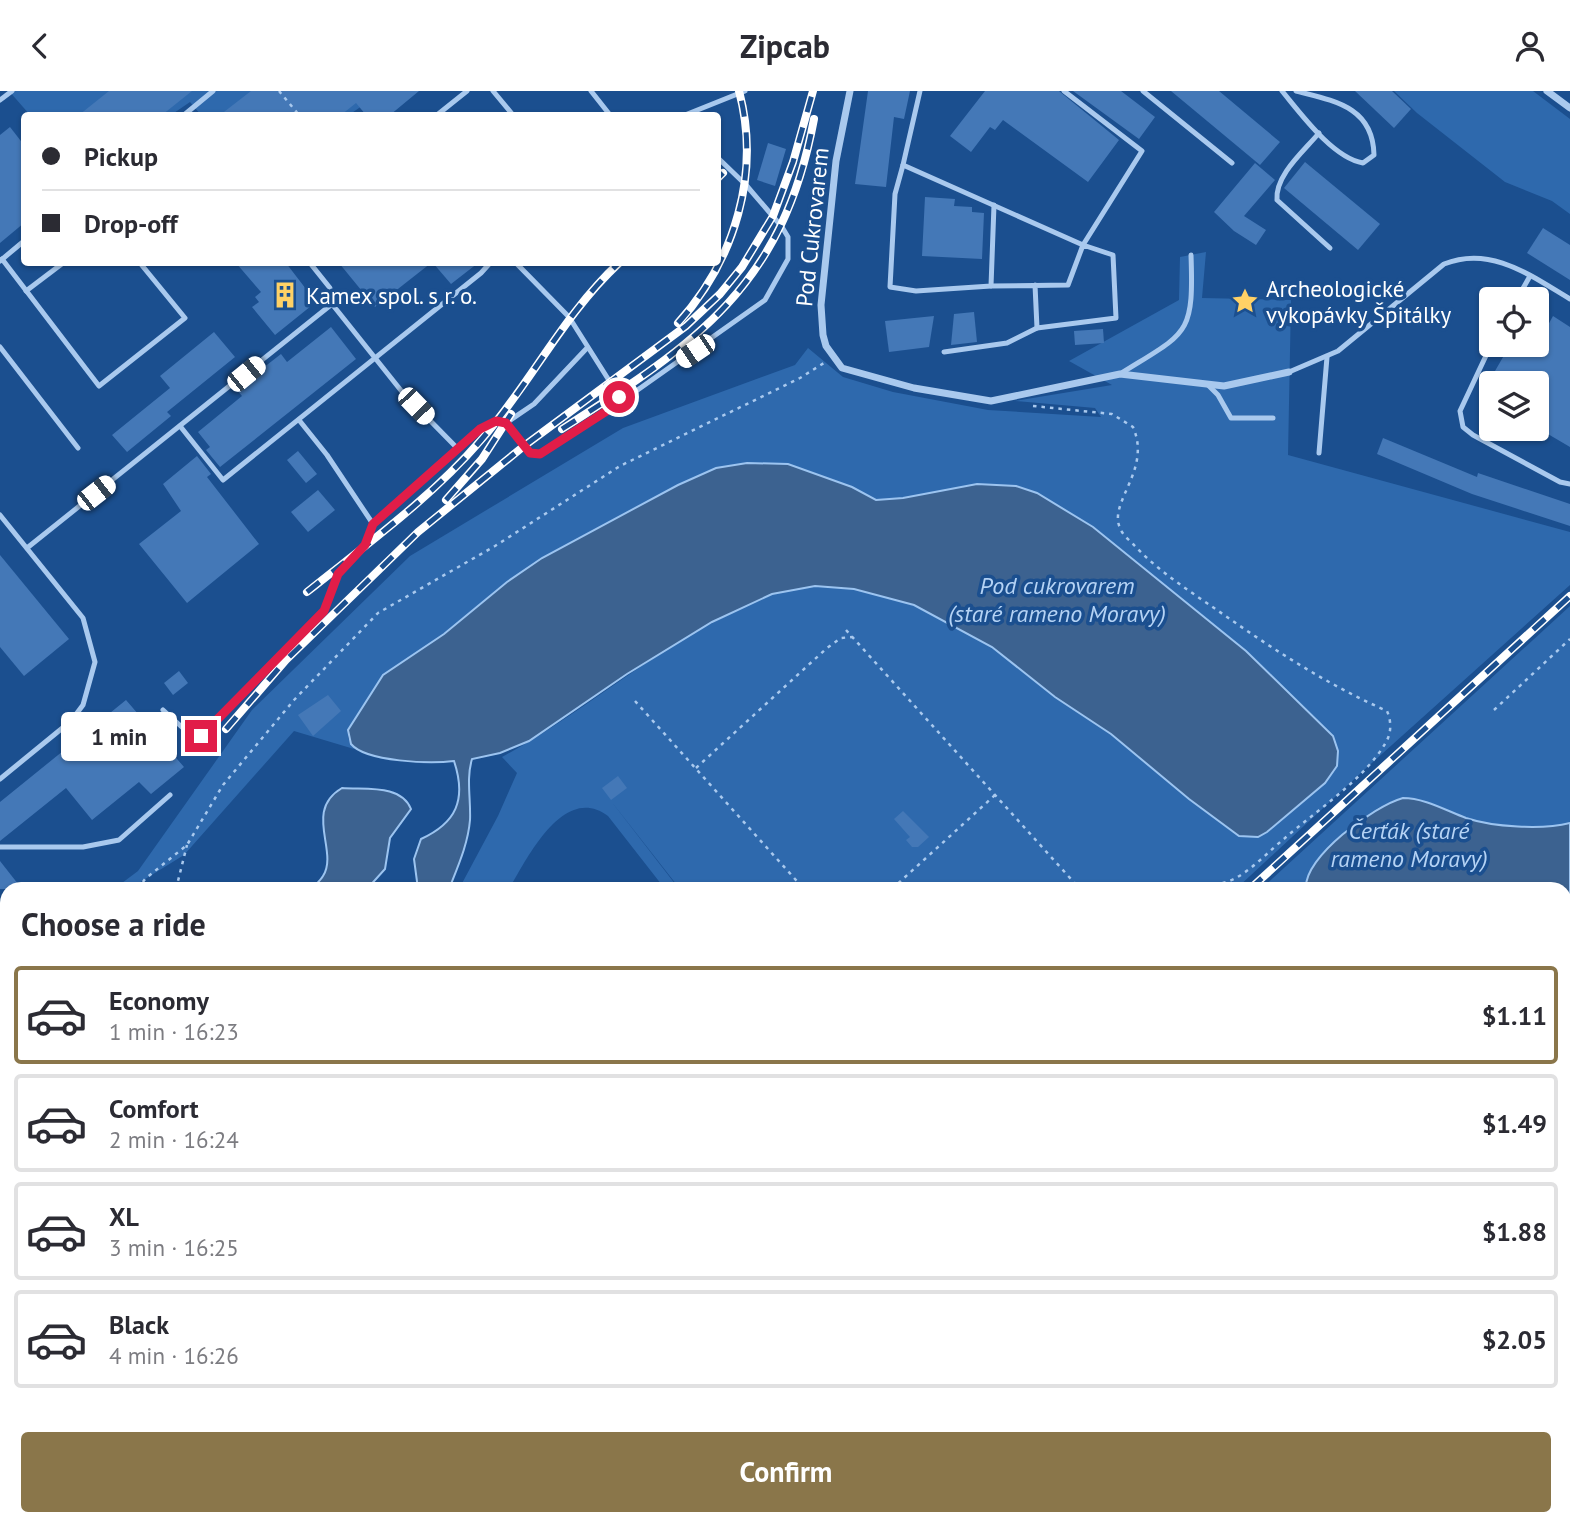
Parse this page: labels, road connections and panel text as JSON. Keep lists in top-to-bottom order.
{
  "streets": {
    "street": ["Pod Cukrovarem"]
  },
  "water": ["Pod cukrovarem (staré rameno Moravy)", "Čerťák (staré rameno Moravy)"],
  "places": {
    "building": ["Kamex spol. s r. o."],
    "place": ["Archeologické vykopávky Špitálky"]
  },
  "page": {
    "header": "Zipcab",
    "banner": ["Pickup", "Drop-off"],
    "bubble": "1 min",
    "heading": "Choose a ride",
    "list": [
      {
        "name": "Economy",
        "note": "1 min · 16:23",
        "value": "$1.11"
      },
      {
        "name": "Comfort",
        "note": "2 min · 16:24",
        "value": "$1.49"
      },
      {
        "name": "XL",
        "note": "3 min · 16:25",
        "value": "$1.88"
      },
      {
        "name": "Black",
        "note": "4 min · 16:26",
        "value": "$2.05"
      }
    ],
    "buttons": "Confirm"
  }
}
